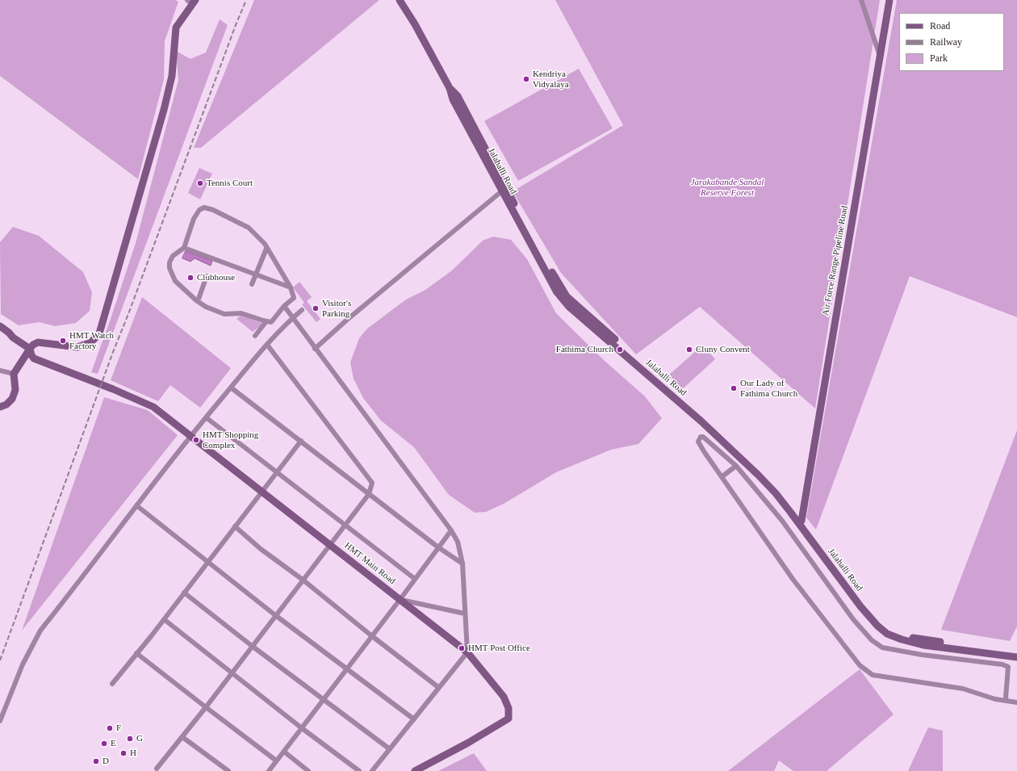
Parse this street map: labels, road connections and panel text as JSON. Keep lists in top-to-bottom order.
{
  "streets": {
    "street": ["Jalahalli Road", "Air Force Range Pipeline Road", "HMT Main Road"]
  },
  "crossings": [
    ["Jalahalli Road", "Air Force Range Pipeline Road"]
  ],
  "parks": ["Jarakabande Sandal Reserve Forest"],
  "places": [
    "Kendriya Vidyalaya",
    "Tennis Court",
    "Clubhouse",
    "Visitor's Parking",
    "HMT Watch Factory",
    "Fathima Church",
    "Cluny Convent",
    "Our Lady of Fathima Church",
    "HMT Shopping Complex",
    "HMT Post Office",
    "F",
    "G",
    "E",
    "H",
    "D"
  ],
  "legend": ["Road", "Railway", "Park"]
}
